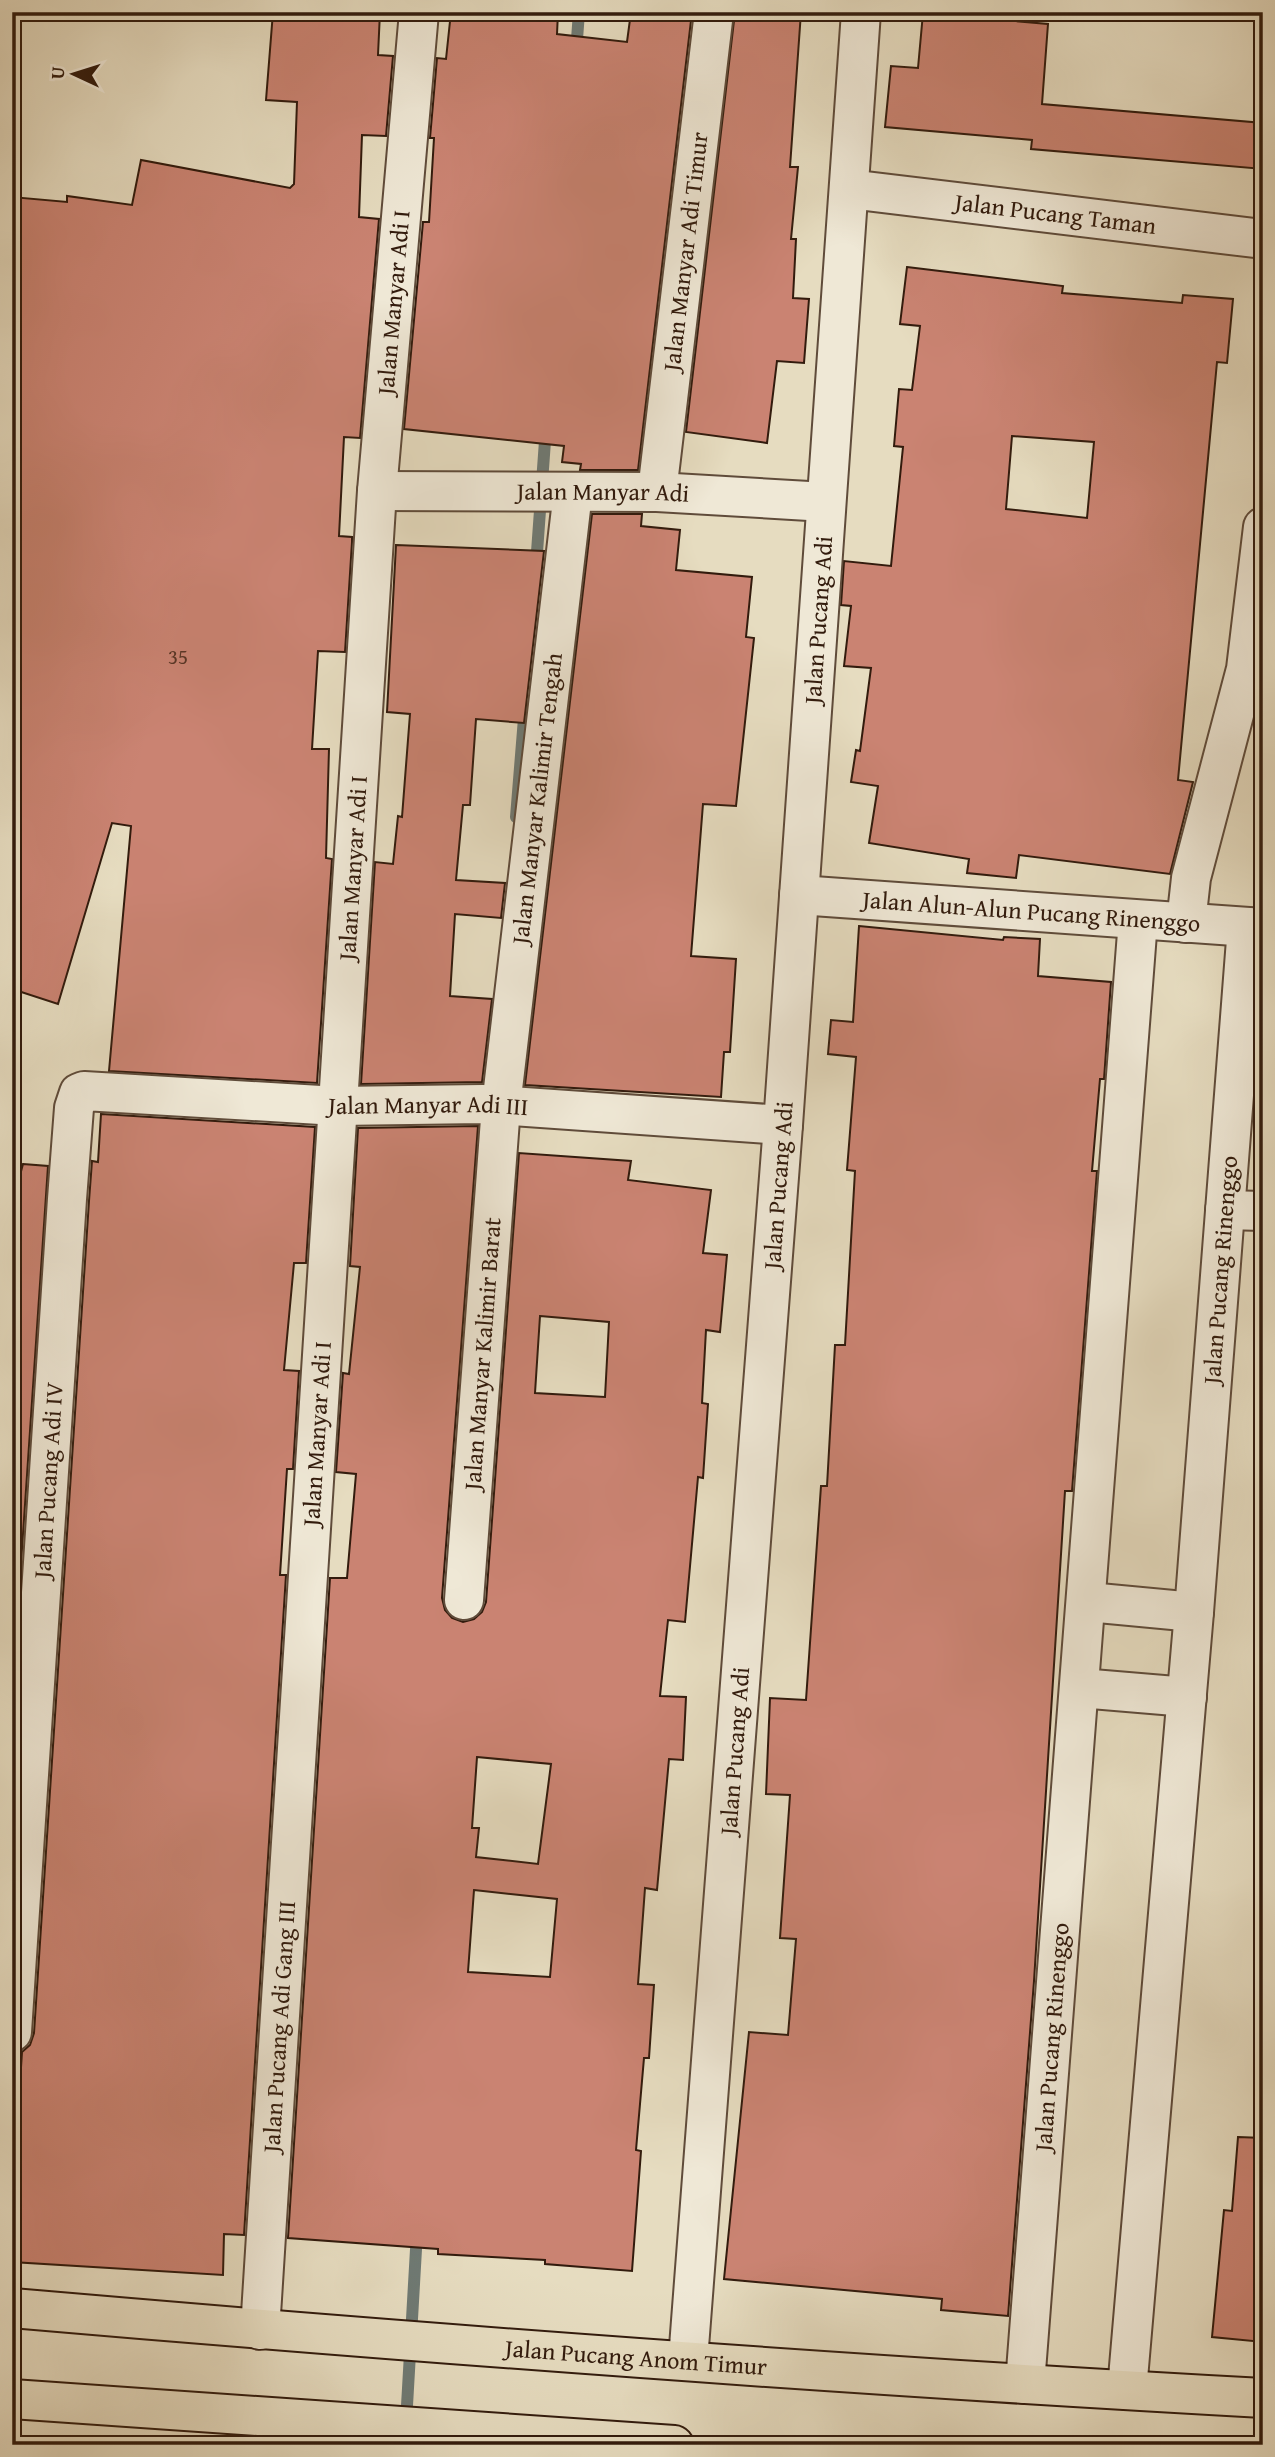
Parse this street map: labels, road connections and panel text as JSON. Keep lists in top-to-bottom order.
{
  "streets": {
    "main road": ["Jalan Pucang Anom Timur"],
    "street": [
      "Jalan Pucang Taman",
      "Jalan Manyar Adi Timur",
      "Jalan Manyar Adi I",
      "Jalan Manyar Adi",
      "Jalan Pucang Adi",
      "Jalan Manyar Kalimir Tengah",
      "Jalan Alun-Alun Pucang Rinenggo",
      "Jalan Manyar Adi III",
      "Jalan Pucang Rinenggo",
      "Jalan Manyar Kalimir Barat",
      "Jalan Pucang Adi IV",
      "Jalan Pucang Adi Gang III"
    ]
  },
  "crossings": [
    ["Jalan Pucang Taman", "Jalan Pucang Adi"],
    ["Jalan Manyar Adi Timur", "Jalan Manyar Adi"],
    ["Jalan Manyar Adi I", "Jalan Manyar Adi"],
    ["Jalan Manyar Adi I", "Jalan Manyar Adi III"],
    ["Jalan Manyar Adi I", "Jalan Pucang Adi Gang III"],
    ["Jalan Manyar Adi", "Jalan Pucang Adi"],
    ["Jalan Manyar Adi", "Jalan Manyar Kalimir Tengah"],
    ["Jalan Pucang Adi", "Jalan Alun-Alun Pucang Rinenggo"],
    ["Jalan Pucang Adi", "Jalan Manyar Adi III"],
    ["Jalan Pucang Adi", "Jalan Pucang Anom Timur"],
    ["Jalan Manyar Kalimir Tengah", "Jalan Manyar Adi III"],
    ["Jalan Manyar Kalimir Tengah", "Jalan Manyar Kalimir Barat"],
    ["Jalan Alun-Alun Pucang Rinenggo", "Jalan Pucang Rinenggo"],
    ["Jalan Manyar Adi III", "Jalan Manyar Kalimir Barat"],
    ["Jalan Manyar Adi III", "Jalan Pucang Adi IV"],
    ["Jalan Pucang Rinenggo", "Jalan Pucang Anom Timur"],
    ["Jalan Pucang Adi Gang III", "Jalan Pucang Anom Timur"]
  ],
  "house_numbers": ["35"],
  "north": "left"
}
